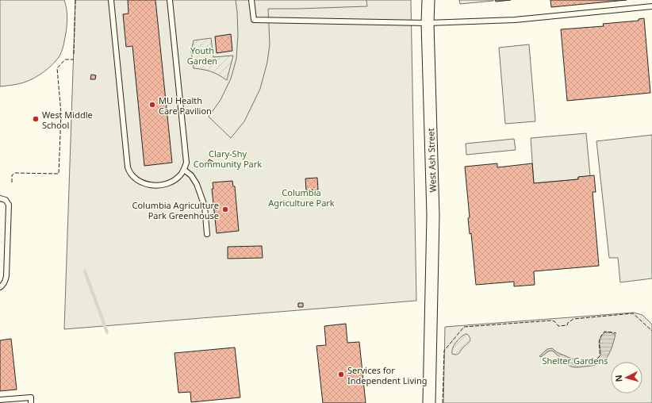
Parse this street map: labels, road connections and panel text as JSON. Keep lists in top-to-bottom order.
{
  "streets": {
    "street": ["West Ash Street"]
  },
  "parks": [
    "Youth Garden",
    "Clary-Shy Community Park",
    "Columbia Agriculture Park",
    "Shelter Gardens"
  ],
  "places": [
    "MU Health Care Pavilion",
    "West Middle School",
    "Columbia Agriculture Park Greenhouse",
    "Services for Independent Living"
  ],
  "north": "left"
}
